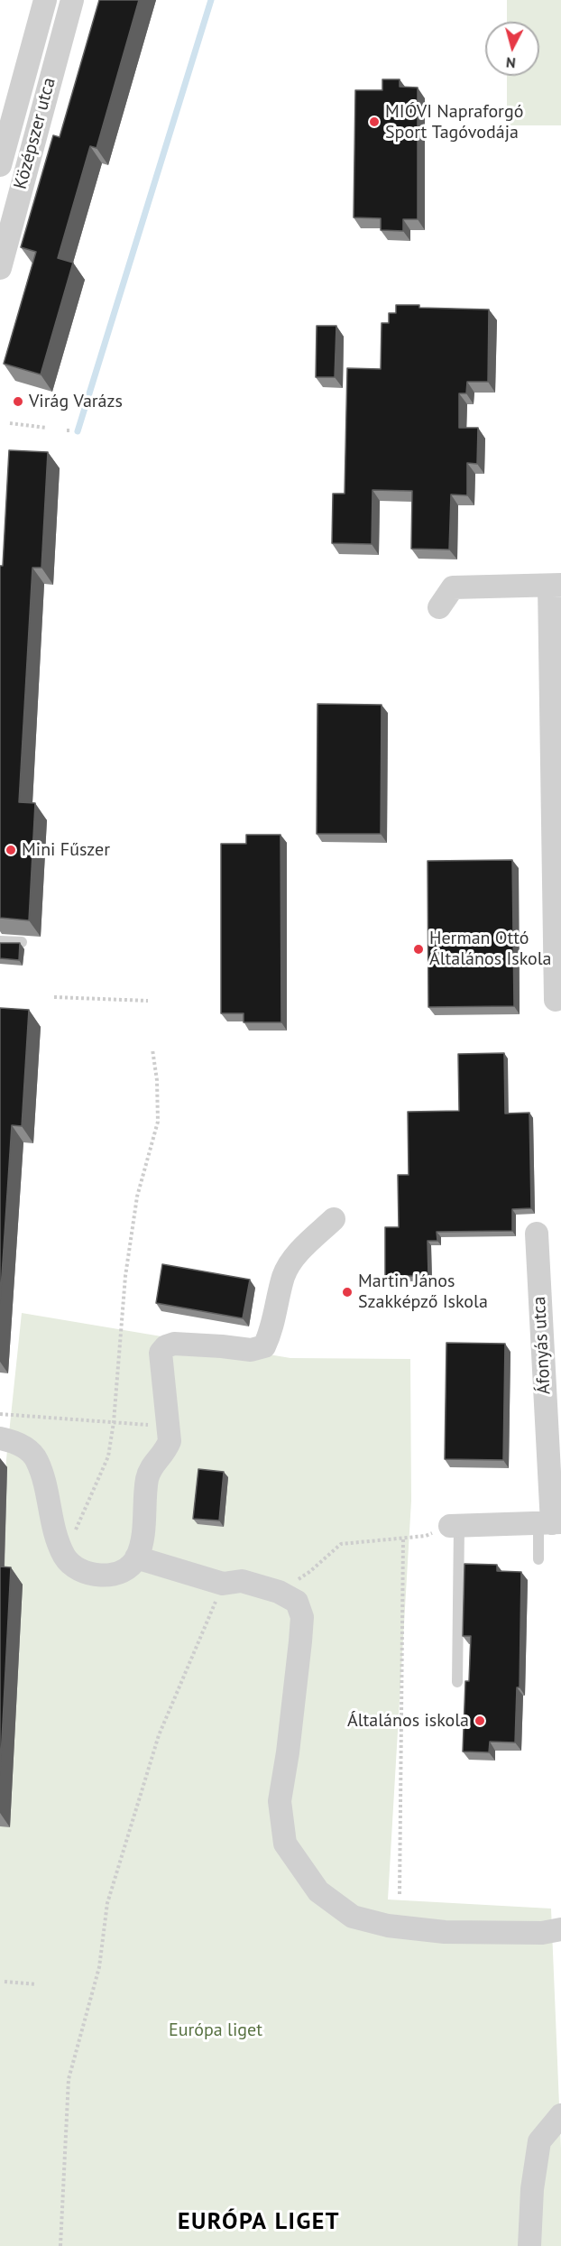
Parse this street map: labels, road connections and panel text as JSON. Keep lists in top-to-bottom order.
{
  "streets": {
    "street": ["Középszer utca", "Áfonyás utca"]
  },
  "districts": ["EURÓPA LIGET"],
  "parks": ["Európa liget"],
  "places": [
    "MIÓVI Napraforgó Sport Tagóvodája",
    "Virág Varázs",
    "Mini Fűszer",
    "Herman Ottó Általános Iskola",
    "Martin János Szakképző Iskola",
    "Általános iskola"
  ],
  "north": "bottom"
}
